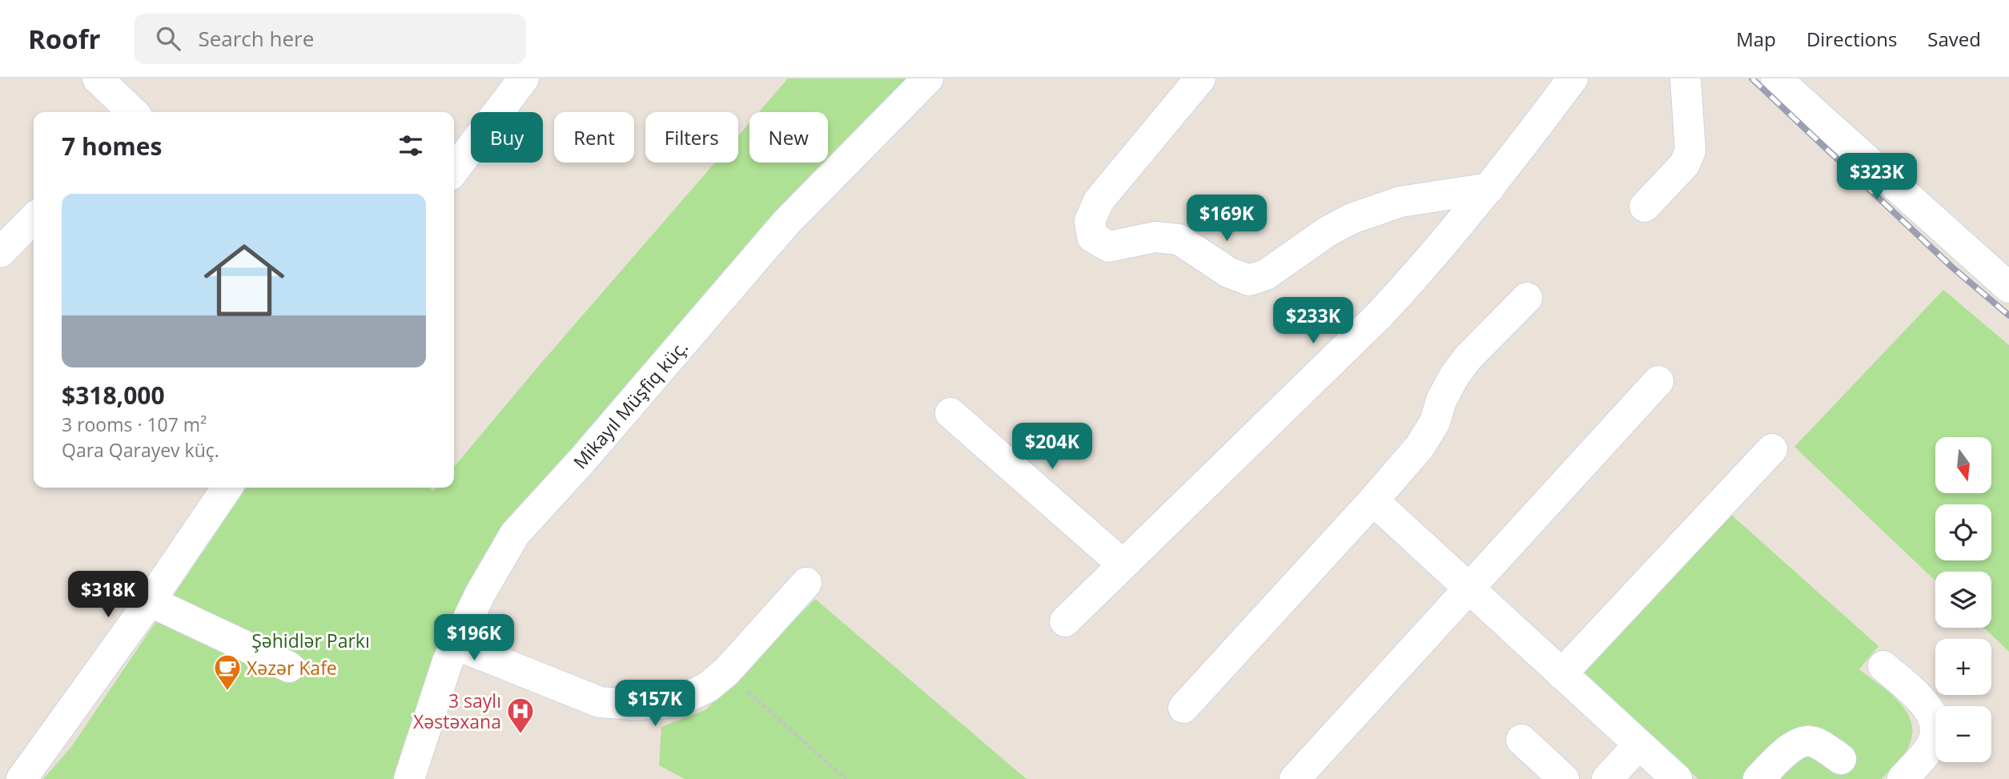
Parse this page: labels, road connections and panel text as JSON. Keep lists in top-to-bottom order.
{
  "streets": {
    "street": ["Mikayıl Müşfiq küç."]
  },
  "parks": ["Şəhidlər Parkı"],
  "places": {
    "cafe": ["Xəzər Kafe"],
    "hospital": ["3 saylı Xəstəxana"]
  },
  "north": "bottom",
  "page": {
    "header": "Roofr",
    "search": "Search here",
    "nav": ["Map", "Directions", "Saved"],
    "chip": [
      "Buy",
      "Rent",
      "Filters",
      "New"
    ],
    "heading": "7 homes",
    "price": [
      "$323K",
      "$169K",
      "$233K",
      "$204K",
      "$318K",
      "$196K",
      "$157K"
    ],
    "list": [
      {
        "name": "$318,000",
        "note": "3 rooms · 107 m² · Qara Qarayev küç."
      }
    ],
    "map_buttons": ["+", "−"]
  }
}
